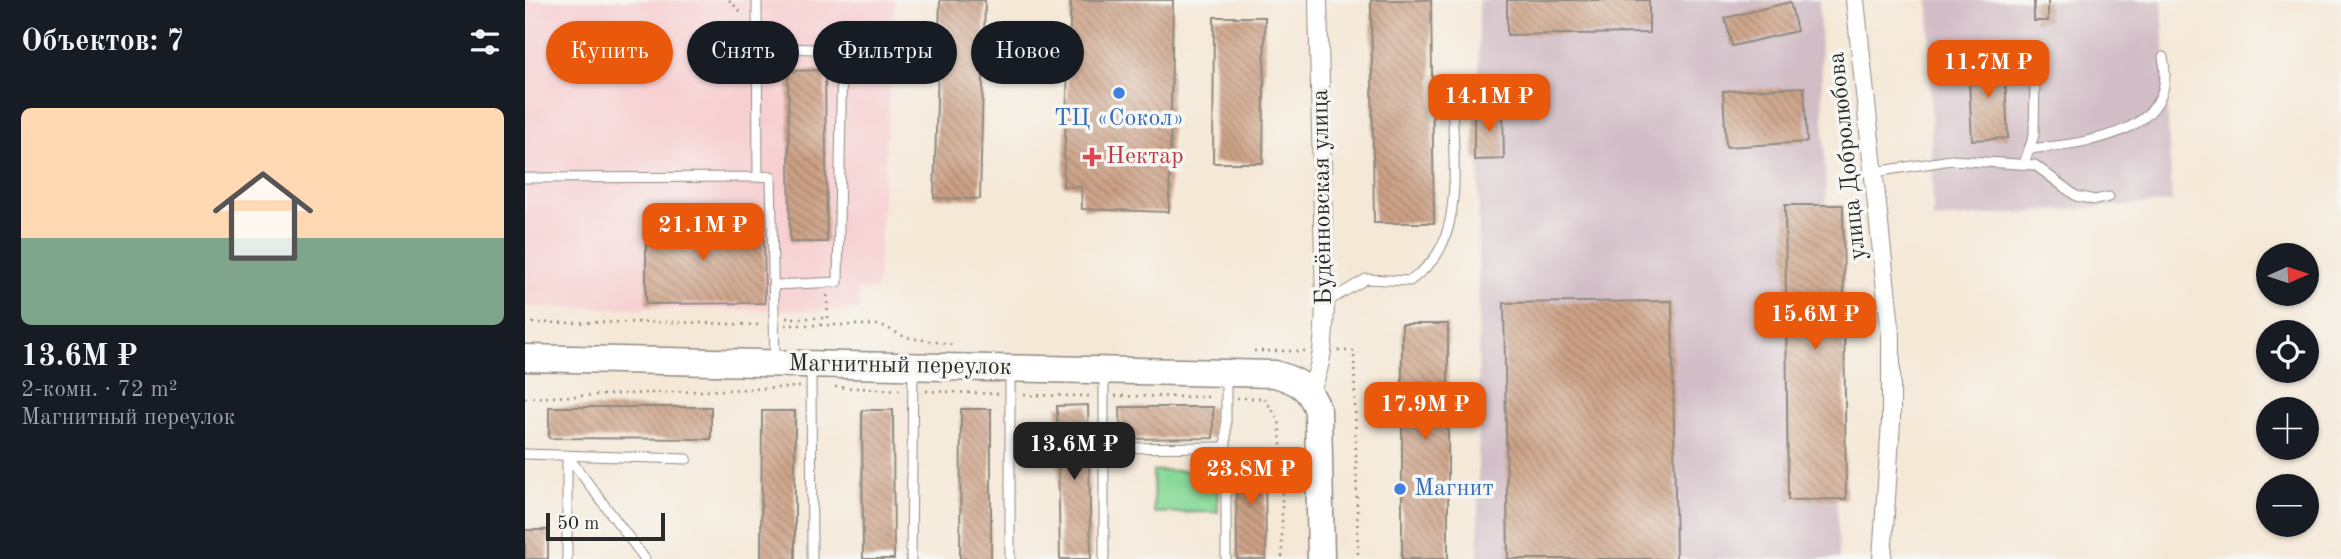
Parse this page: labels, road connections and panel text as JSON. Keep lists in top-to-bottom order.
{
  "streets": {
    "main road": ["Магнитный переулок"],
    "street": ["улица Добролюбова", "Будённовская улица"]
  },
  "crossings": [
    ["Будённовская улица", "Магнитный переулок"]
  ],
  "places": {
    "other": ["ТЦ «Сокол»", "Магнит"],
    "health": ["Нектар"]
  },
  "scale_bar": "50 m",
  "north": "right",
  "page": {
    "heading": "Объектов: 7",
    "chip": [
      "Купить",
      "Снять",
      "Фильтры",
      "Новое"
    ],
    "price": [
      "11.7M ₽",
      "14.1M ₽",
      "21.1M ₽",
      "15.6M ₽",
      "17.9M ₽",
      "13.6M ₽",
      "23.8M ₽"
    ],
    "list": [
      {
        "name": "13.6M ₽",
        "note": "2-комн. · 72 m² · Магнитный переулок"
      }
    ],
    "map_buttons": ["+", "−"],
    "scale": "50 m"
  }
}
